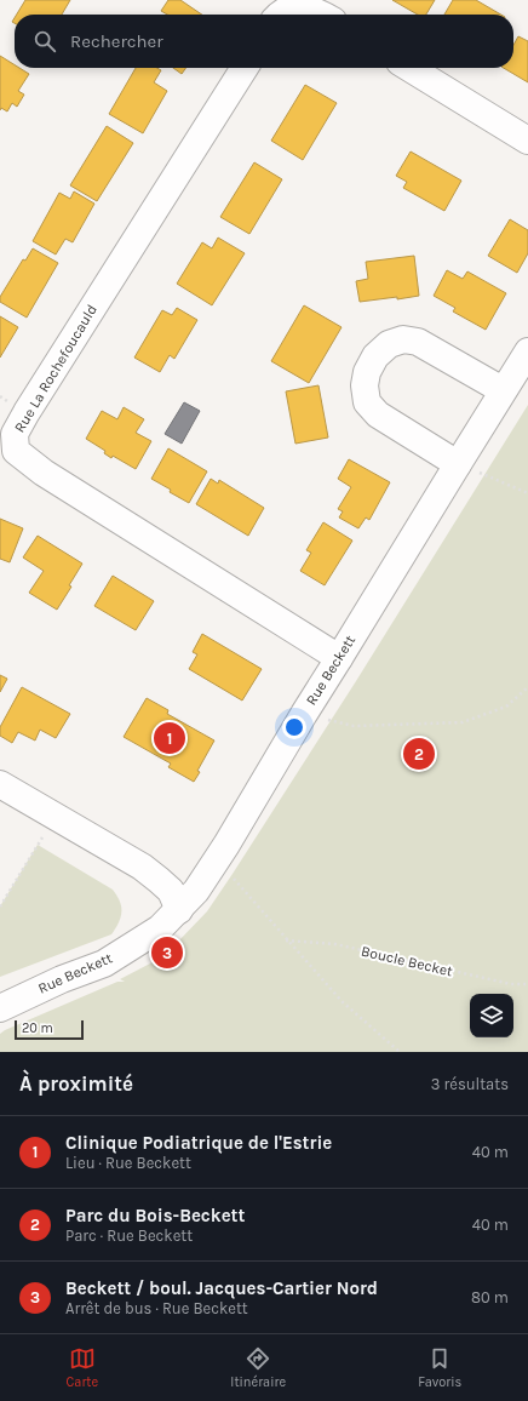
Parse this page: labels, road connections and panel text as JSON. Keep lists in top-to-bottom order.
{
  "streets": {
    "street": ["Rue La Rochefoucauld", "Rue Beckett"],
    "path": ["Boucle Becket"]
  },
  "crossings": [
    ["Rue La Rochefoucauld", "Rue Beckett"]
  ],
  "scale_bar": "20 m",
  "page": {
    "search": "Rechercher",
    "pins": ["1", "2", "3"],
    "scale": "20 m",
    "heading": ["À proximité", "3 résultats"],
    "list": [
      {
        "mark": "1",
        "name": "Clinique Podiatrique de l'Estrie",
        "note": "Lieu · Rue Beckett",
        "value": "40 m"
      },
      {
        "mark": "2",
        "name": "Parc du Bois-Beckett",
        "note": "Parc · Rue Beckett",
        "value": "40 m"
      },
      {
        "mark": "3",
        "name": "Beckett / boul. Jacques-Cartier Nord",
        "note": "Arrêt de bus · Rue Beckett",
        "value": "80 m"
      }
    ],
    "nav": ["Carte", "Itinéraire", "Favoris"]
  }
}
